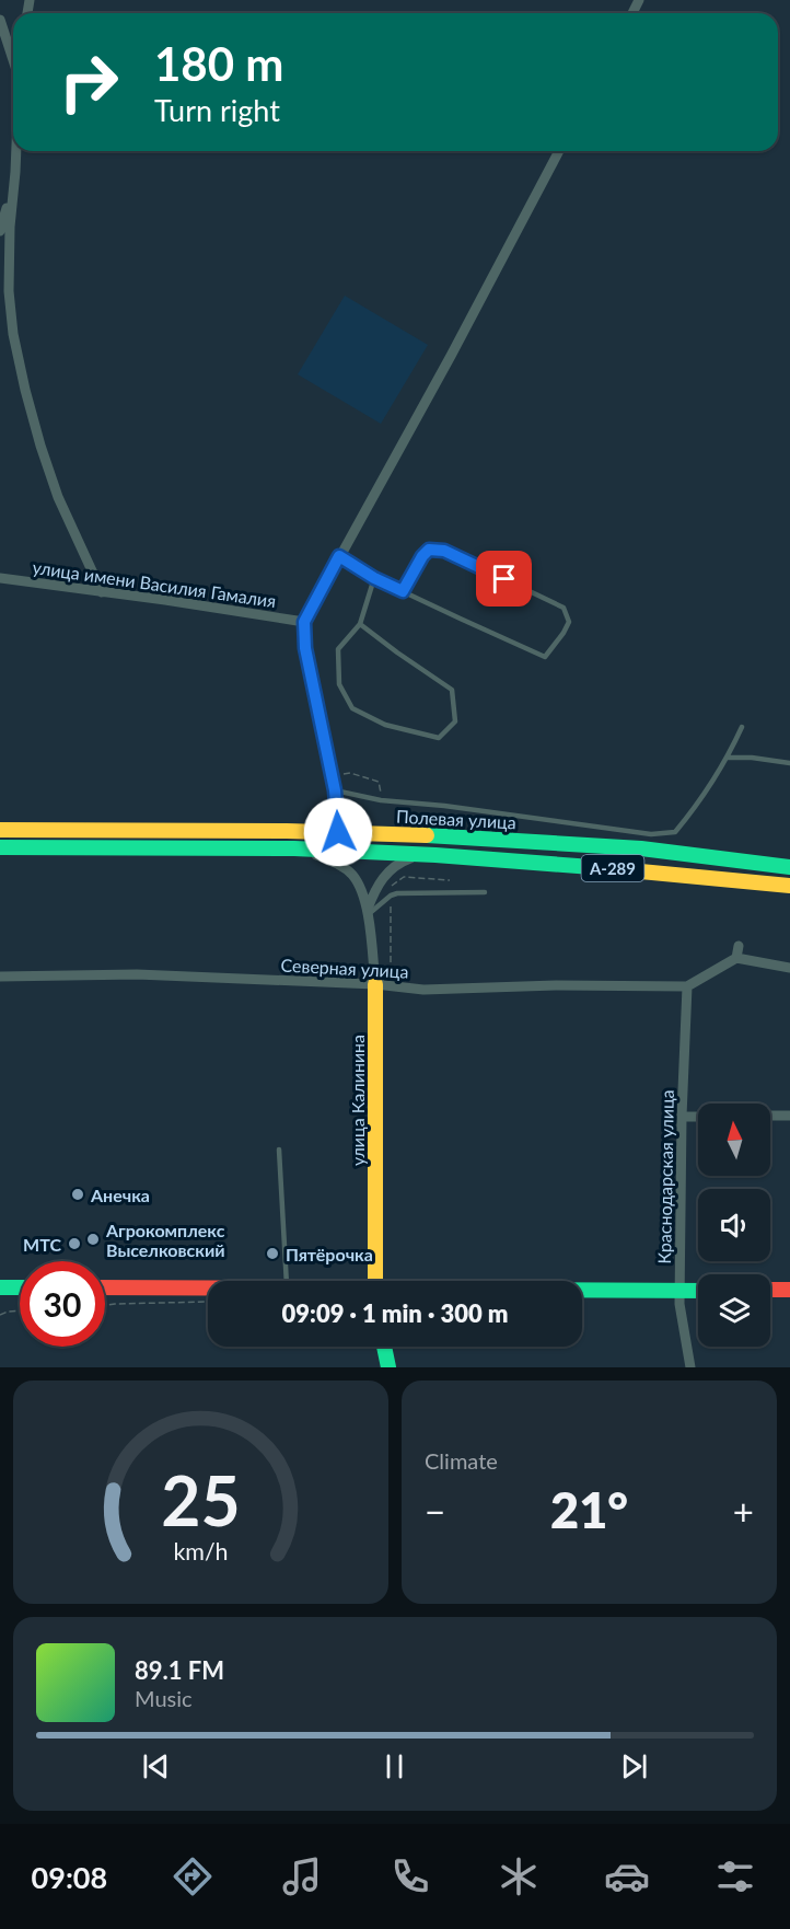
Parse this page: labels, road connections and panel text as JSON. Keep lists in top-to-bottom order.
{
  "streets": {
    "main road": ["Полевая улица", "А-289", "улица Калинина"],
    "street": ["улица имени Василия Гамалия", "Северная улица", "Краснодарская улица"]
  },
  "crossings": [
    ["Полевая улица", "А-289"],
    ["А-289", "улица Калинина"],
    ["Северная улица", "улица Калинина"],
    ["Северная улица", "Краснодарская улица"]
  ],
  "places": [
    "Анечка",
    "Агрокомплекс Выселковский",
    "МТС",
    "Пятёрочка"
  ],
  "north": "top",
  "page": {
    "turn": ["180 m", "Turn right"],
    "limit": "30",
    "trip": "09:09 · 1 min · 300 m",
    "tile": "Climate",
    "heat": ["−", "21°", "+"],
    "song": ["89.1 FM", "Music"],
    "tabs": "09:08",
    "gauge": ["25", "km/h"]
  }
}
